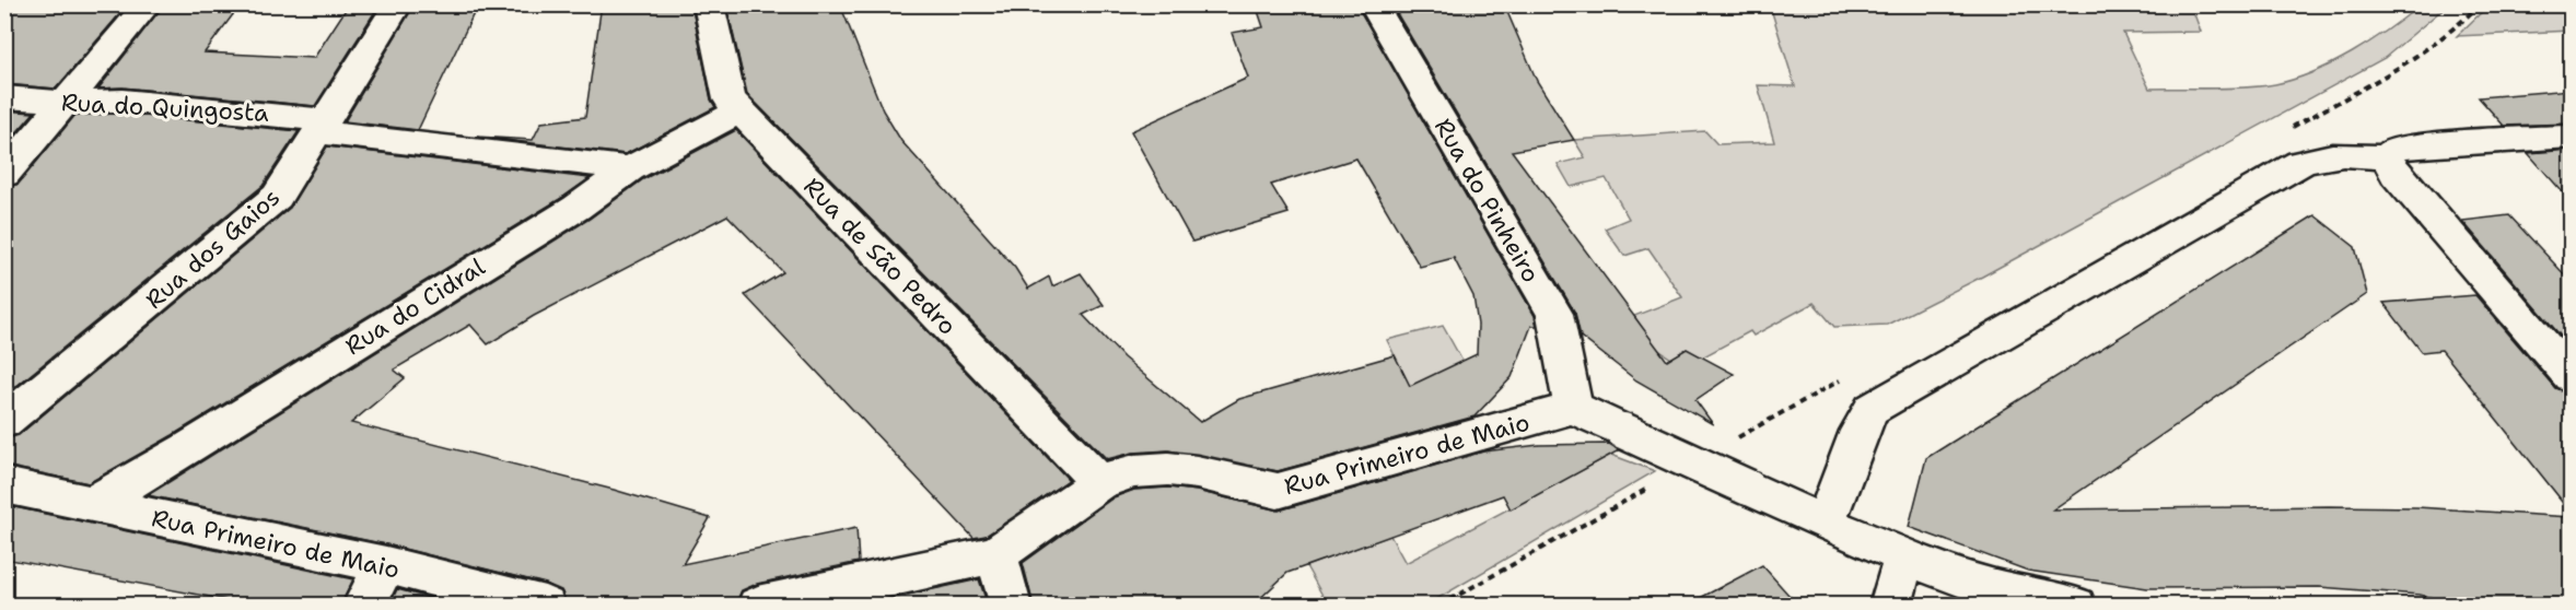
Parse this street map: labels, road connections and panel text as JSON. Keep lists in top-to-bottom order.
{
  "streets": {
    "street": [
      "Rua do Quingosta",
      "Rua do Pinheiro",
      "Rua dos Gaios",
      "Rua de São Pedro",
      "Rua do Cidral",
      "Rua Primeiro de Maio"
    ]
  },
  "crossings": [
    ["Rua do Quingosta", "Rua dos Gaios"],
    ["Rua do Quingosta", "Rua do Cidral"],
    ["Rua do Pinheiro", "Rua Primeiro de Maio"],
    ["Rua de São Pedro", "Rua do Cidral"],
    ["Rua de São Pedro", "Rua Primeiro de Maio"],
    ["Rua do Cidral", "Rua Primeiro de Maio"]
  ]
}
